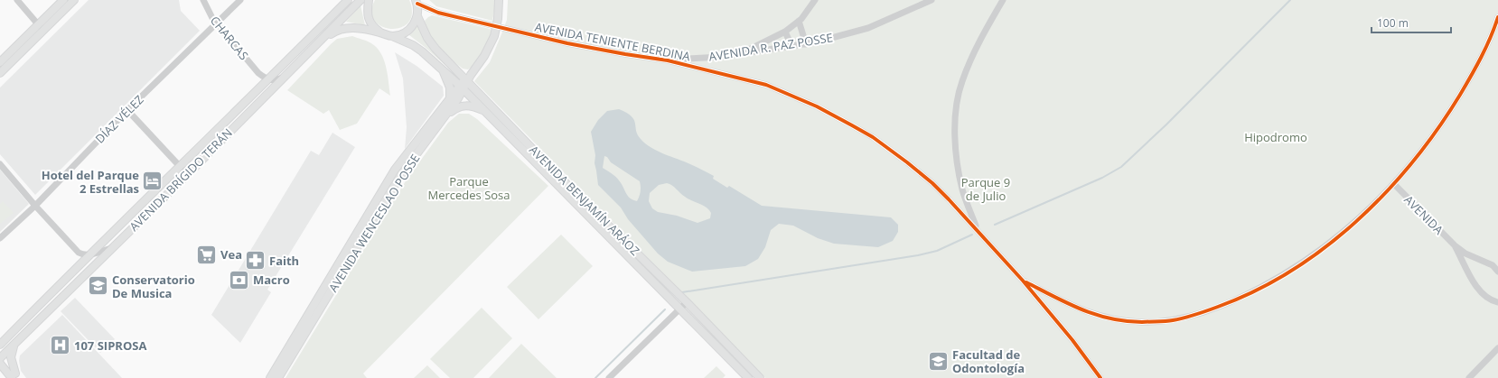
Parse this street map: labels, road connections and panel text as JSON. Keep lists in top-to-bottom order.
{
  "streets": {
    "main road": ["AVENIDA BRÍGIDO TERÁN", "AVENIDA BENJAMÍN ARÁOZ", "AVENIDA WENCESLAO POSSE"],
    "street": [
      "CHARCAS",
      "AVENIDA TENIENTE BERDINA",
      "AVENIDA R. PAZ POSSE",
      "DÍAZ VÉLEZ",
      "AVENIDA"
    ]
  },
  "crossings": [
    ["CHARCAS", "DÍAZ VÉLEZ"],
    ["CHARCAS", "AVENIDA BRÍGIDO TERÁN"],
    ["AVENIDA TENIENTE BERDINA", "AVENIDA R. PAZ POSSE"],
    ["AVENIDA TENIENTE BERDINA", "AVENIDA WENCESLAO POSSE"],
    ["AVENIDA BRÍGIDO TERÁN", "AVENIDA BENJAMÍN ARÁOZ"],
    ["AVENIDA BENJAMÍN ARÁOZ", "AVENIDA WENCESLAO POSSE"]
  ],
  "parks": ["Hipodromo", "Parque Mercedes Sosa", "Parque 9 de Julio"],
  "places": {
    "hotel": ["Hotel del Parque 2 Estrellas"],
    "supermarket": ["Vea"],
    "pharmacy": ["Faith"],
    "bank": ["Macro"],
    "school or university": ["Conservatorio De Musica", "Facultad de Odontología"],
    "hospital": ["107 SIPROSA"]
  },
  "scale_bar": "100 m"
}
